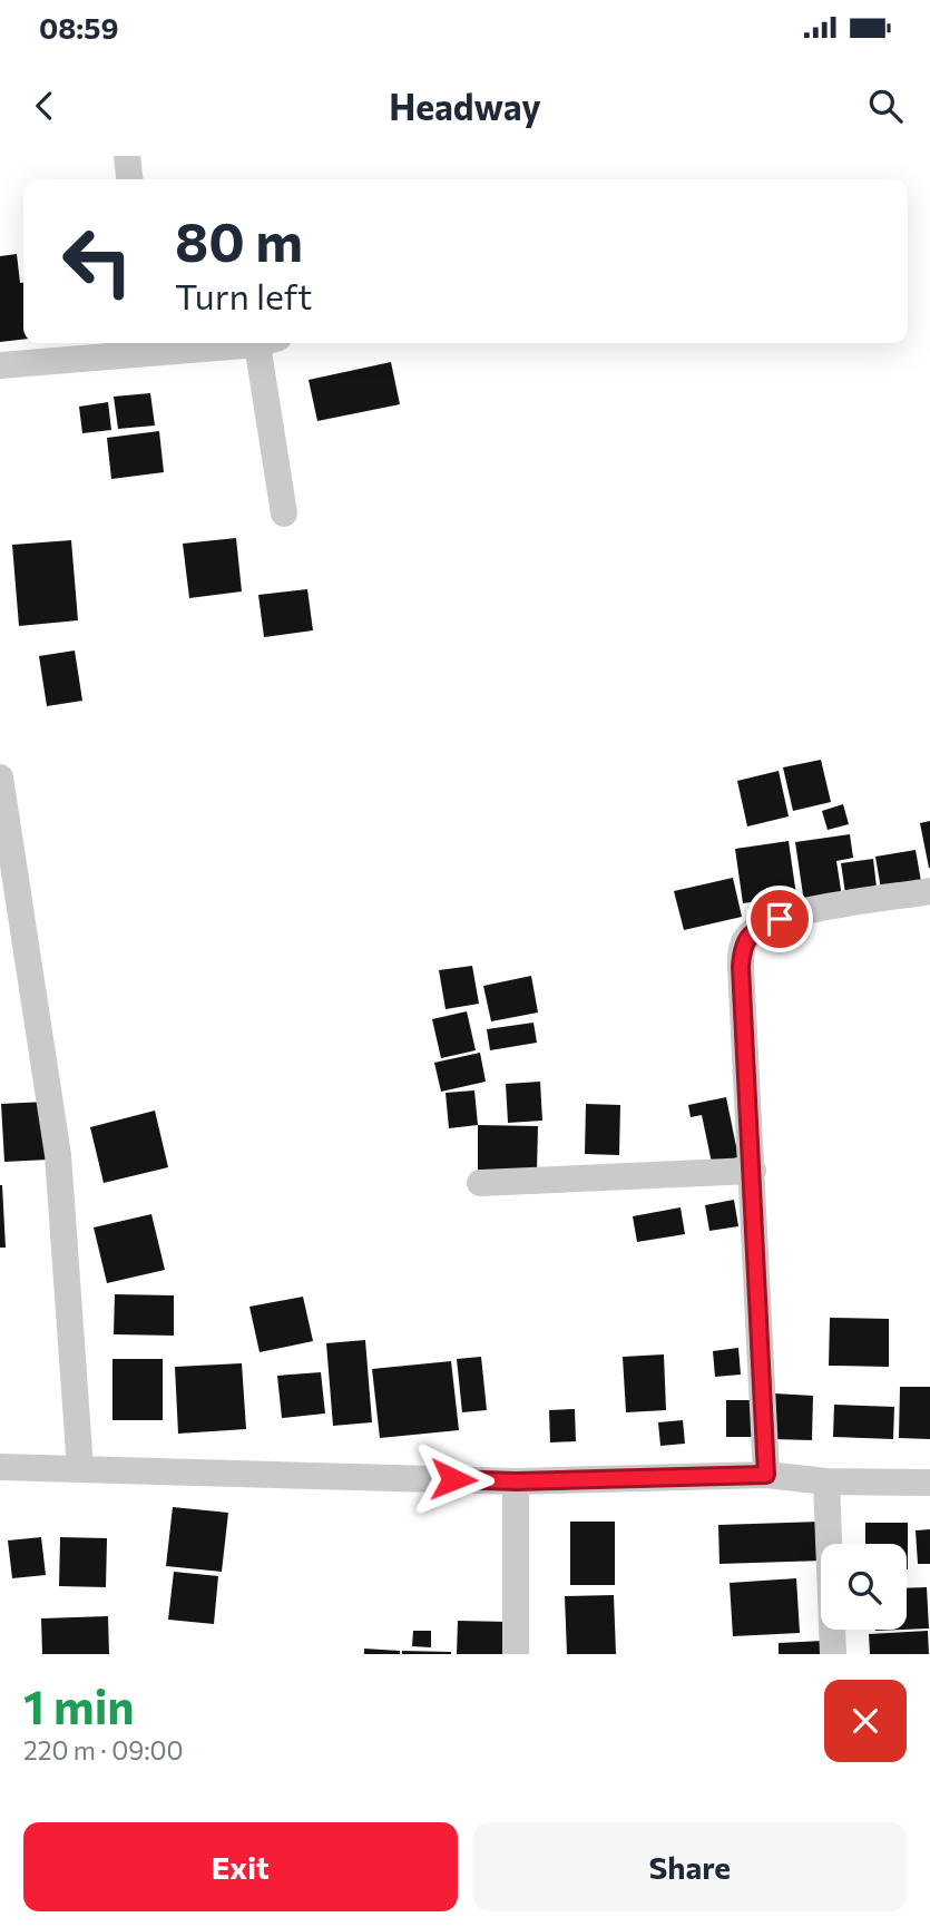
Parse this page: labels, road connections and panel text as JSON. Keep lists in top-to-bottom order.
{
  "page": {
    "status": "08:59",
    "header": "Headway",
    "turn": ["80 m", "Turn left"],
    "heading": ["1 min", "220 m · 09:00"],
    "buttons": ["Exit", "Share"]
  }
}
